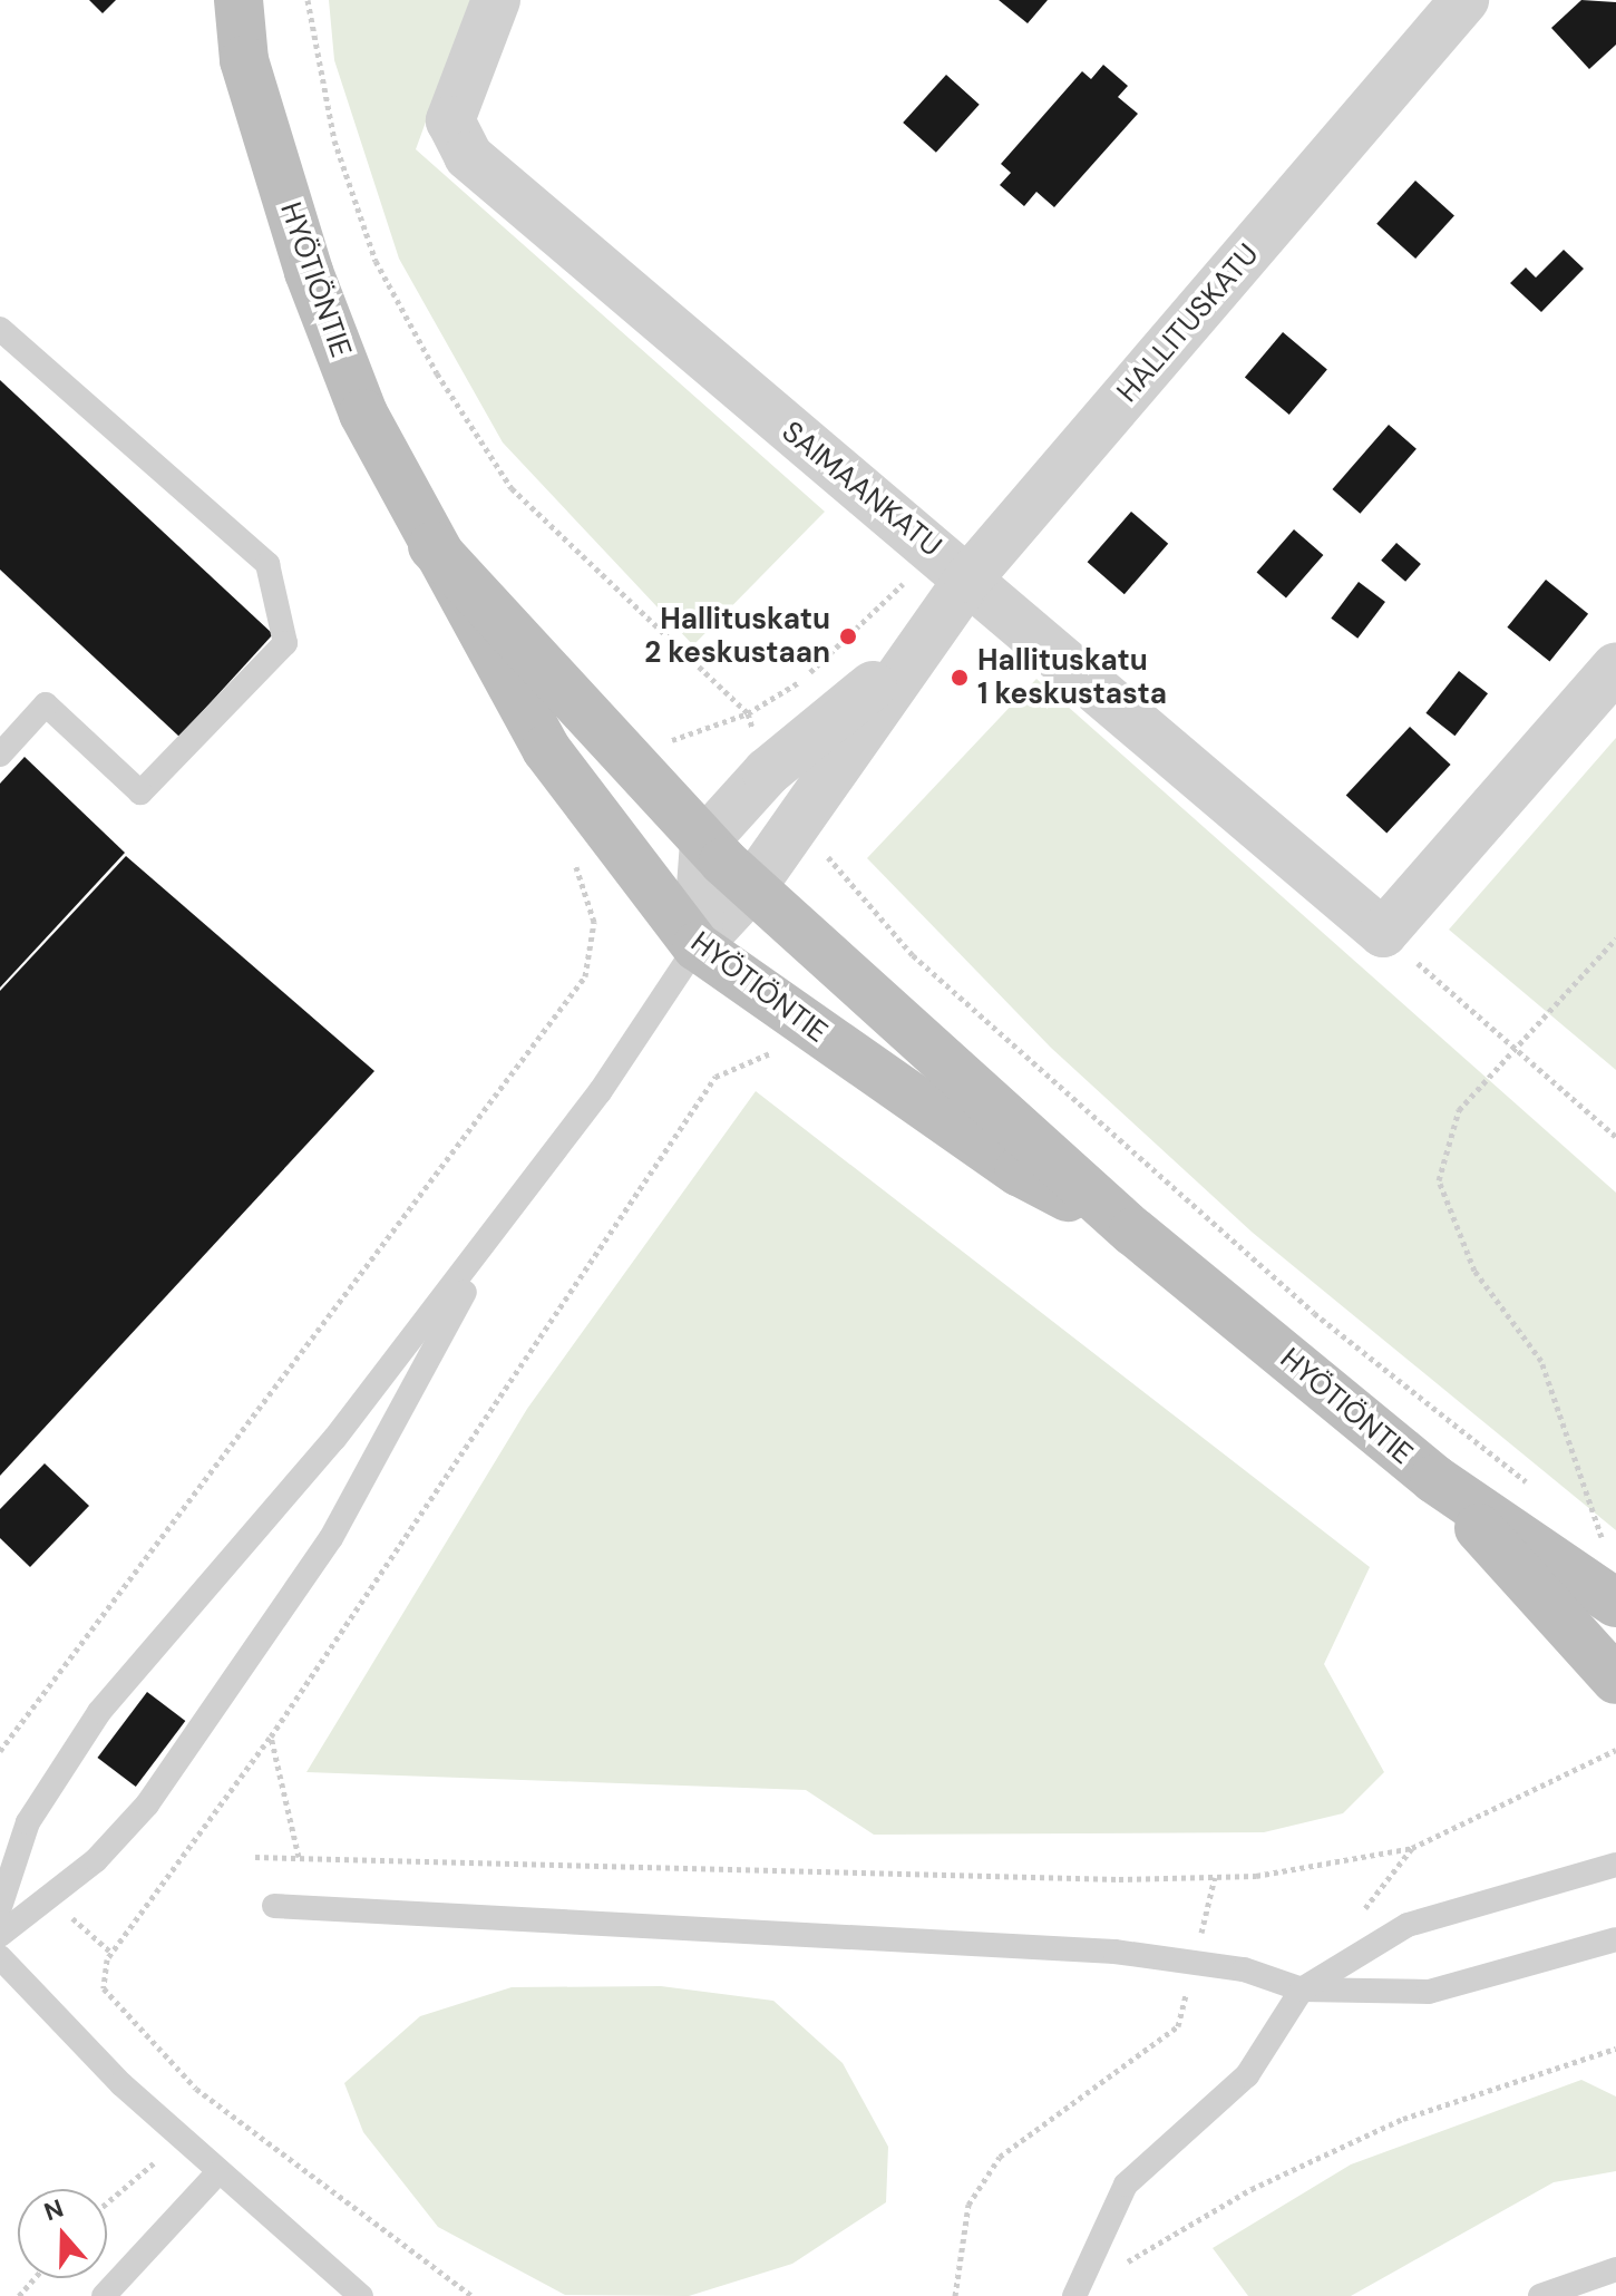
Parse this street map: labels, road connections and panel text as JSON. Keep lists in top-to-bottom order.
{
  "streets": {
    "main road": ["HYÖTIÖNTIE"],
    "street": ["HALLITUSKATU", "SAIMAANKATU"]
  },
  "crossings": [
    ["HYÖTIÖNTIE", "HALLITUSKATU"],
    ["HALLITUSKATU", "SAIMAANKATU"]
  ],
  "places": ["Hallituskatu 2 keskustaan", "Hallituskatu 1 keskustasta"],
  "north": "top"
}
